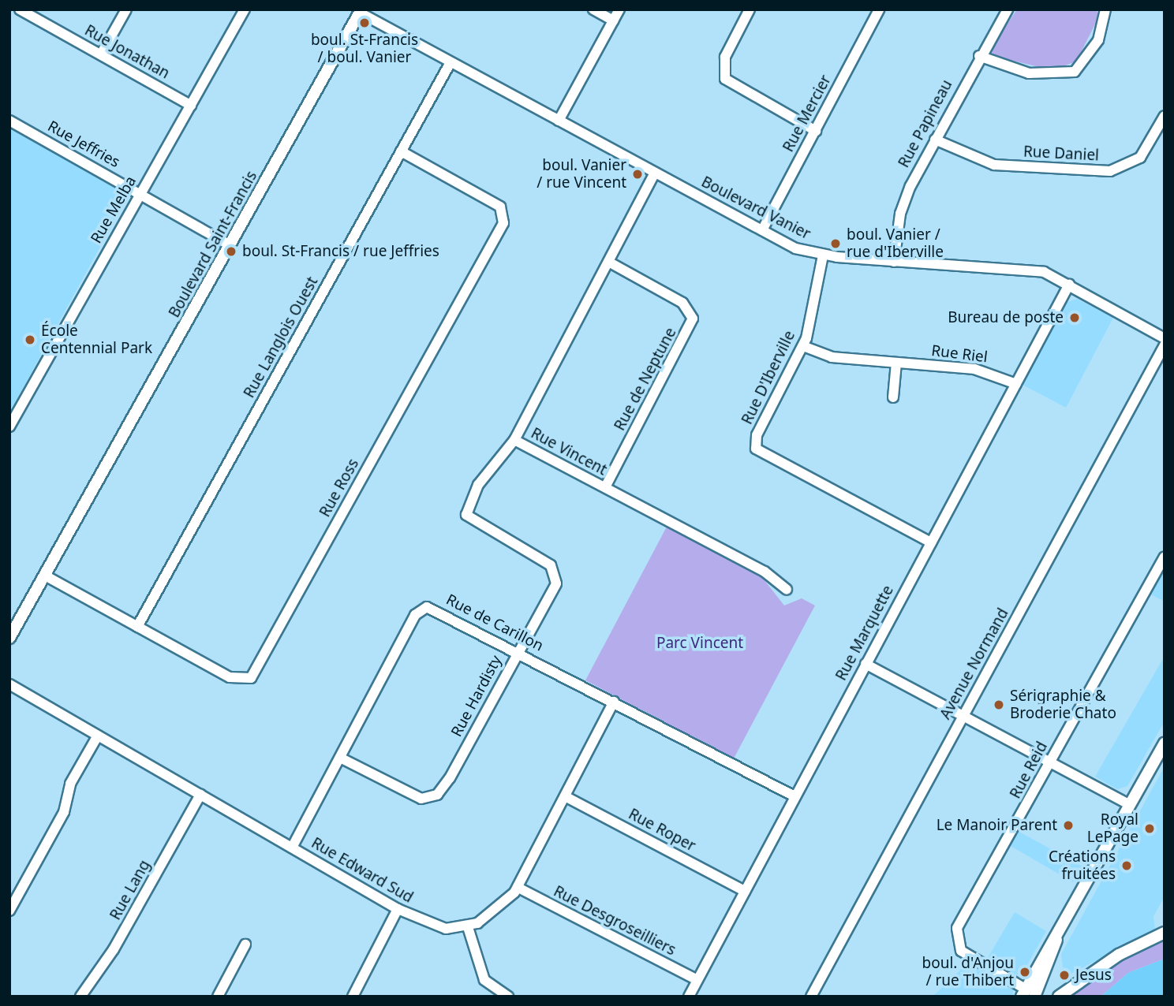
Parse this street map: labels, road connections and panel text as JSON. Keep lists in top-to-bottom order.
{
  "streets": {
    "street": [
      "Rue Jonathan",
      "Rue Mercier",
      "Rue Papineau",
      "Rue Jeffries",
      "Rue Daniel",
      "Boulevard Vanier",
      "Rue Melba",
      "Boulevard Saint-Francis",
      "Rue Langlois Ouest",
      "Rue Riel",
      "Rue D'Iberville",
      "Rue de Neptune",
      "Rue Vincent",
      "Rue Ross",
      "Rue de Carillon",
      "Rue Marquette",
      "Avenue Normand",
      "Rue Hardisty",
      "Rue Reid",
      "Rue Roper",
      "Rue Edward Sud",
      "Rue Lang",
      "Rue Desgroseilliers"
    ]
  },
  "crossings": [
    ["Rue Jonathan", "Rue Melba"],
    ["Rue Mercier", "Boulevard Vanier"],
    ["Rue Papineau", "Rue Daniel"],
    ["Rue Papineau", "Boulevard Vanier"],
    ["Rue Jeffries", "Rue Melba"],
    ["Rue Jeffries", "Boulevard Saint-Francis"],
    ["Boulevard Vanier", "Boulevard Saint-Francis"],
    ["Boulevard Vanier", "Rue Langlois Ouest"],
    ["Boulevard Vanier", "Rue D'Iberville"],
    ["Boulevard Vanier", "Rue Vincent"],
    ["Boulevard Vanier", "Rue Marquette"],
    ["Boulevard Saint-Francis", "Rue Ross"],
    ["Rue Langlois Ouest", "Rue Ross"],
    ["Rue Riel", "Rue D'Iberville"],
    ["Rue Riel", "Rue Marquette"],
    ["Rue D'Iberville", "Rue Marquette"],
    ["Rue de Neptune", "Rue Vincent"],
    ["Rue Vincent", "Rue Hardisty"],
    ["Rue de Carillon", "Rue Marquette"],
    ["Rue de Carillon", "Rue Hardisty"],
    ["Rue de Carillon", "Rue Edward Sud"],
    ["Rue Marquette", "Rue Roper"],
    ["Rue Marquette", "Rue Desgroseilliers"],
    ["Rue Roper", "Rue Edward Sud"],
    ["Rue Edward Sud", "Rue Lang"],
    ["Rue Edward Sud", "Rue Desgroseilliers"]
  ],
  "parks": ["Parc Vincent"],
  "places": [
    "boul. St-Francis / boul. Vanier",
    "boul. Vanier / rue Vincent",
    "boul. Vanier / rue d'Iberville",
    "boul. St-Francis / rue Jeffries",
    "Bureau de poste",
    "École Centennial Park",
    "Sérigraphie & Broderie Chato",
    "Le Manoir Parent",
    "Royal LePage",
    "Créations fruitées",
    "boul. d'Anjou / rue Thibert",
    "Jesus"
  ]
}
